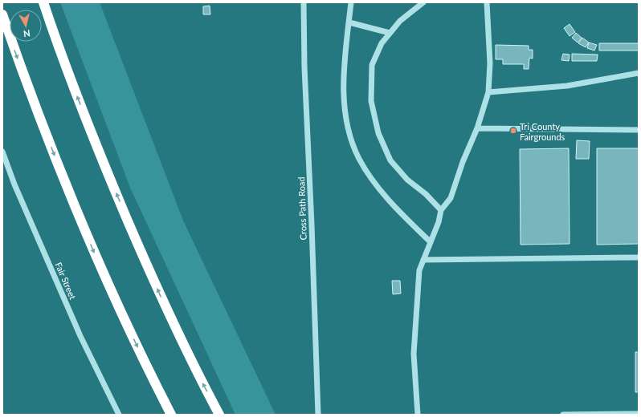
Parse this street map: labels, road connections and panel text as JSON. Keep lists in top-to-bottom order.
{
  "streets": {
    "street": ["Cross Path Road", "Fair Street"]
  },
  "places": ["Tri County Fairgrounds"],
  "north": "bottom"
}
